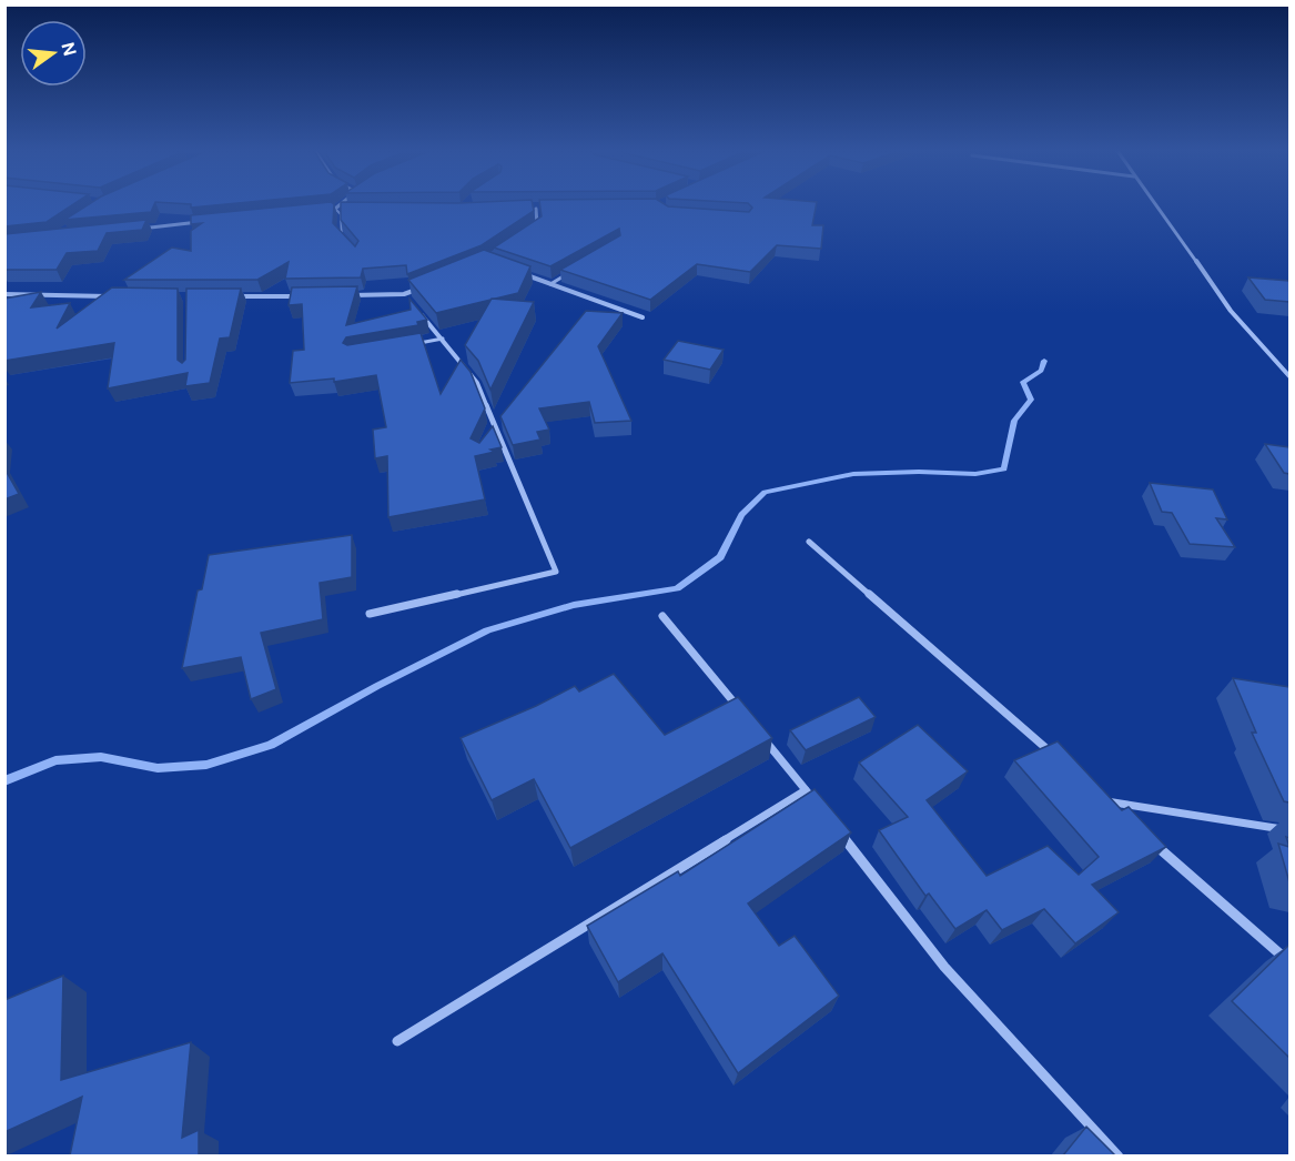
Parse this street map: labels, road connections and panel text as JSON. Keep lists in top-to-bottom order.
{
  "north": "right"
}
